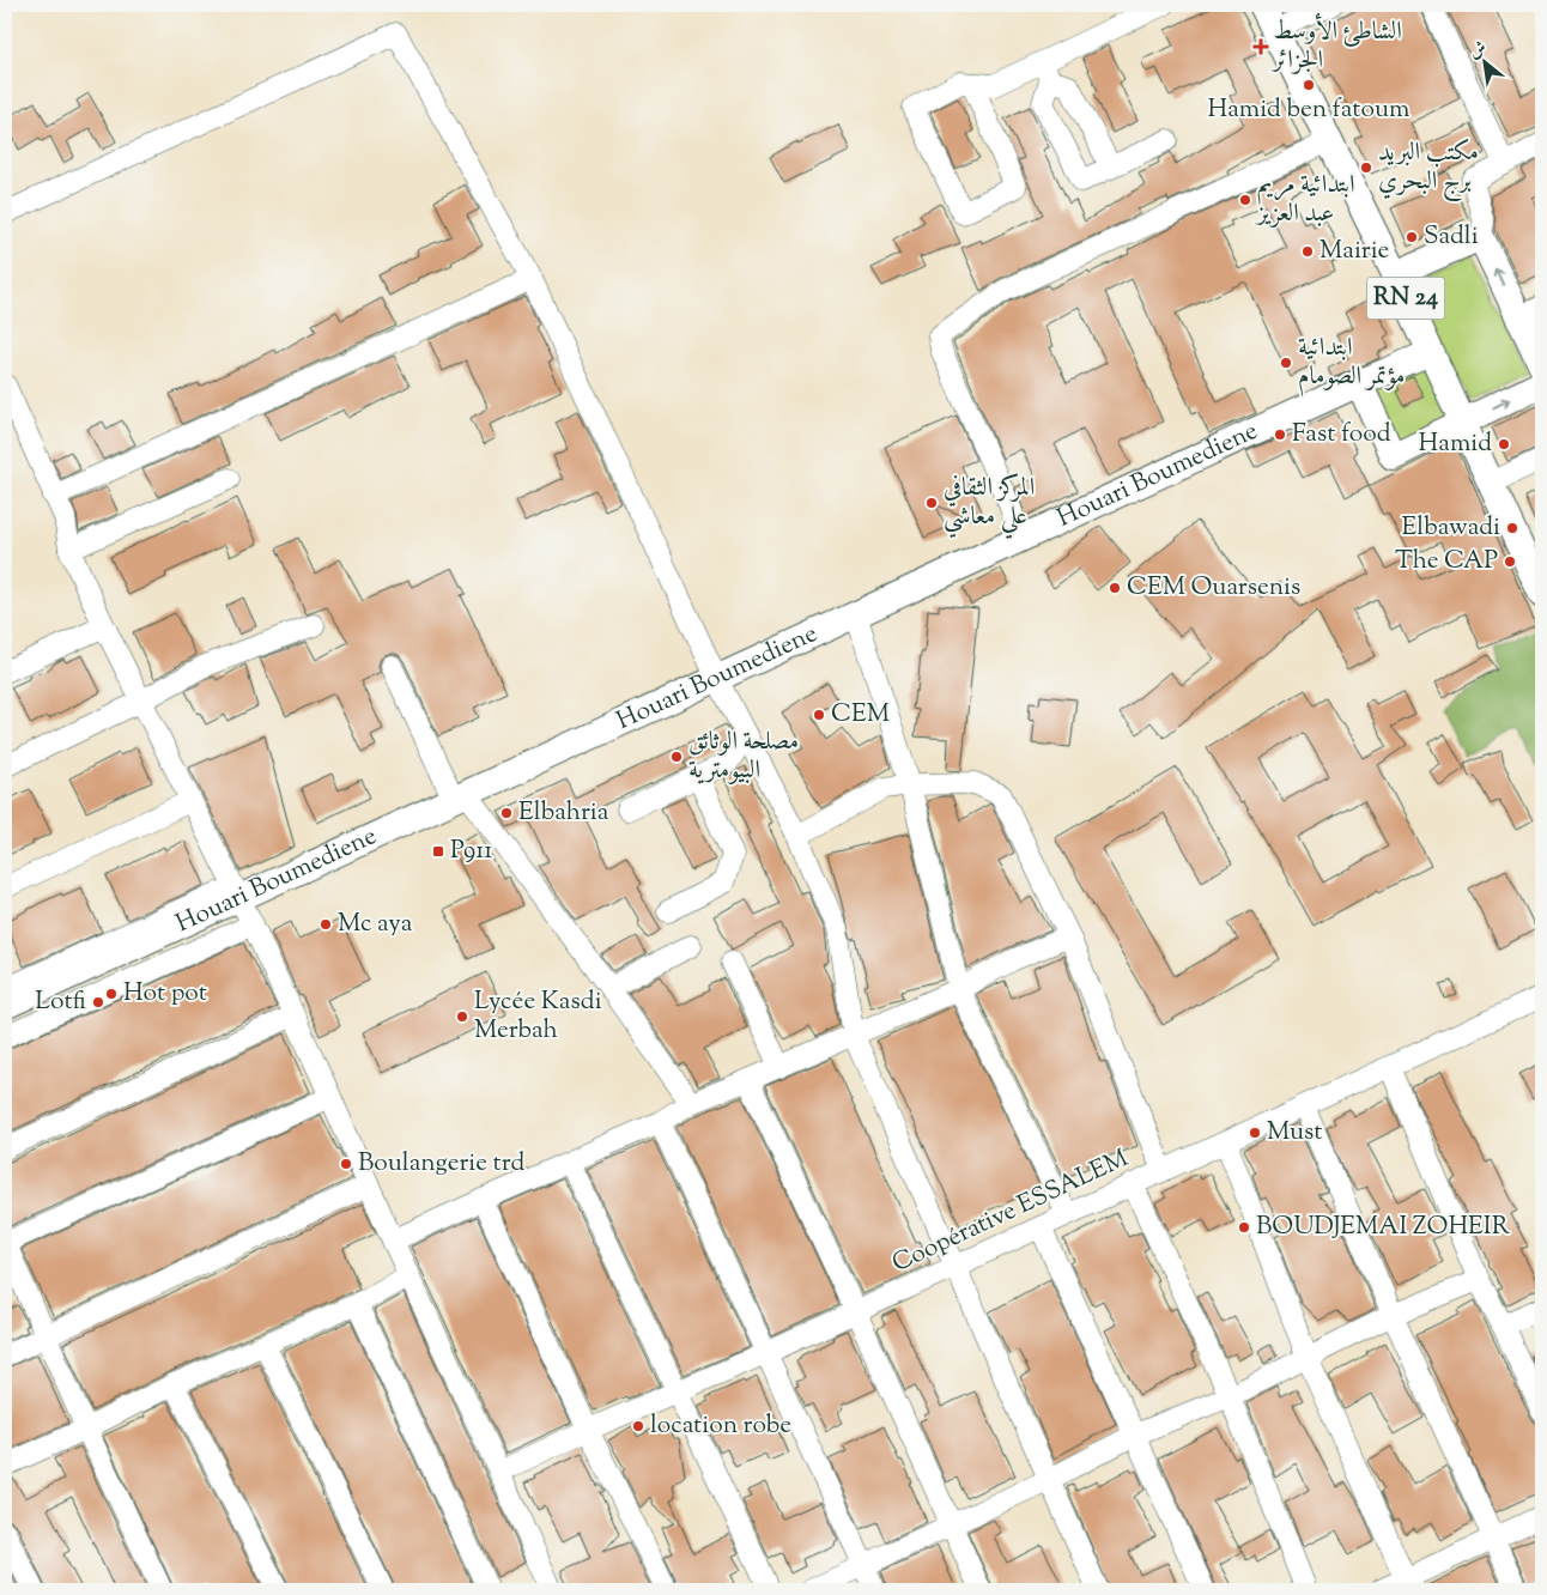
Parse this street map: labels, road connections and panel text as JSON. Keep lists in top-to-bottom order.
{
  "streets": {
    "main road": ["RN 24", "Houari Boumediene"],
    "street": ["Coopérative ESSALEM"]
  },
  "crossings": [
    ["RN 24", "Houari Boumediene"]
  ],
  "places": {
    "health": ["الشاطئ الأوسط الجزائر"],
    "other": [
      "Hamid ben fatoum",
      "مكتب البريد برج البحري",
      "ابتدائية مريم عبد العزيز",
      "Sadli",
      "Mairie",
      "ابتدائية مؤتمر الصومام",
      "Fast food",
      "Hamid",
      "المركز الثقافي علي معاشي",
      "Elbawadi",
      "The CAP",
      "CEM Ouarsenis",
      "CEM",
      "مصلحة الوثائق البيومترية",
      "Elbahria",
      "Mc aya",
      "Hot pot",
      "Lotfi",
      "Lycée Kasdi Merbah",
      "Must",
      "Boulangerie trd",
      "BOUDJEMAI ZOHEIR",
      "location robe"
    ],
    "transit": ["P911"]
  },
  "north": "top left"
}
